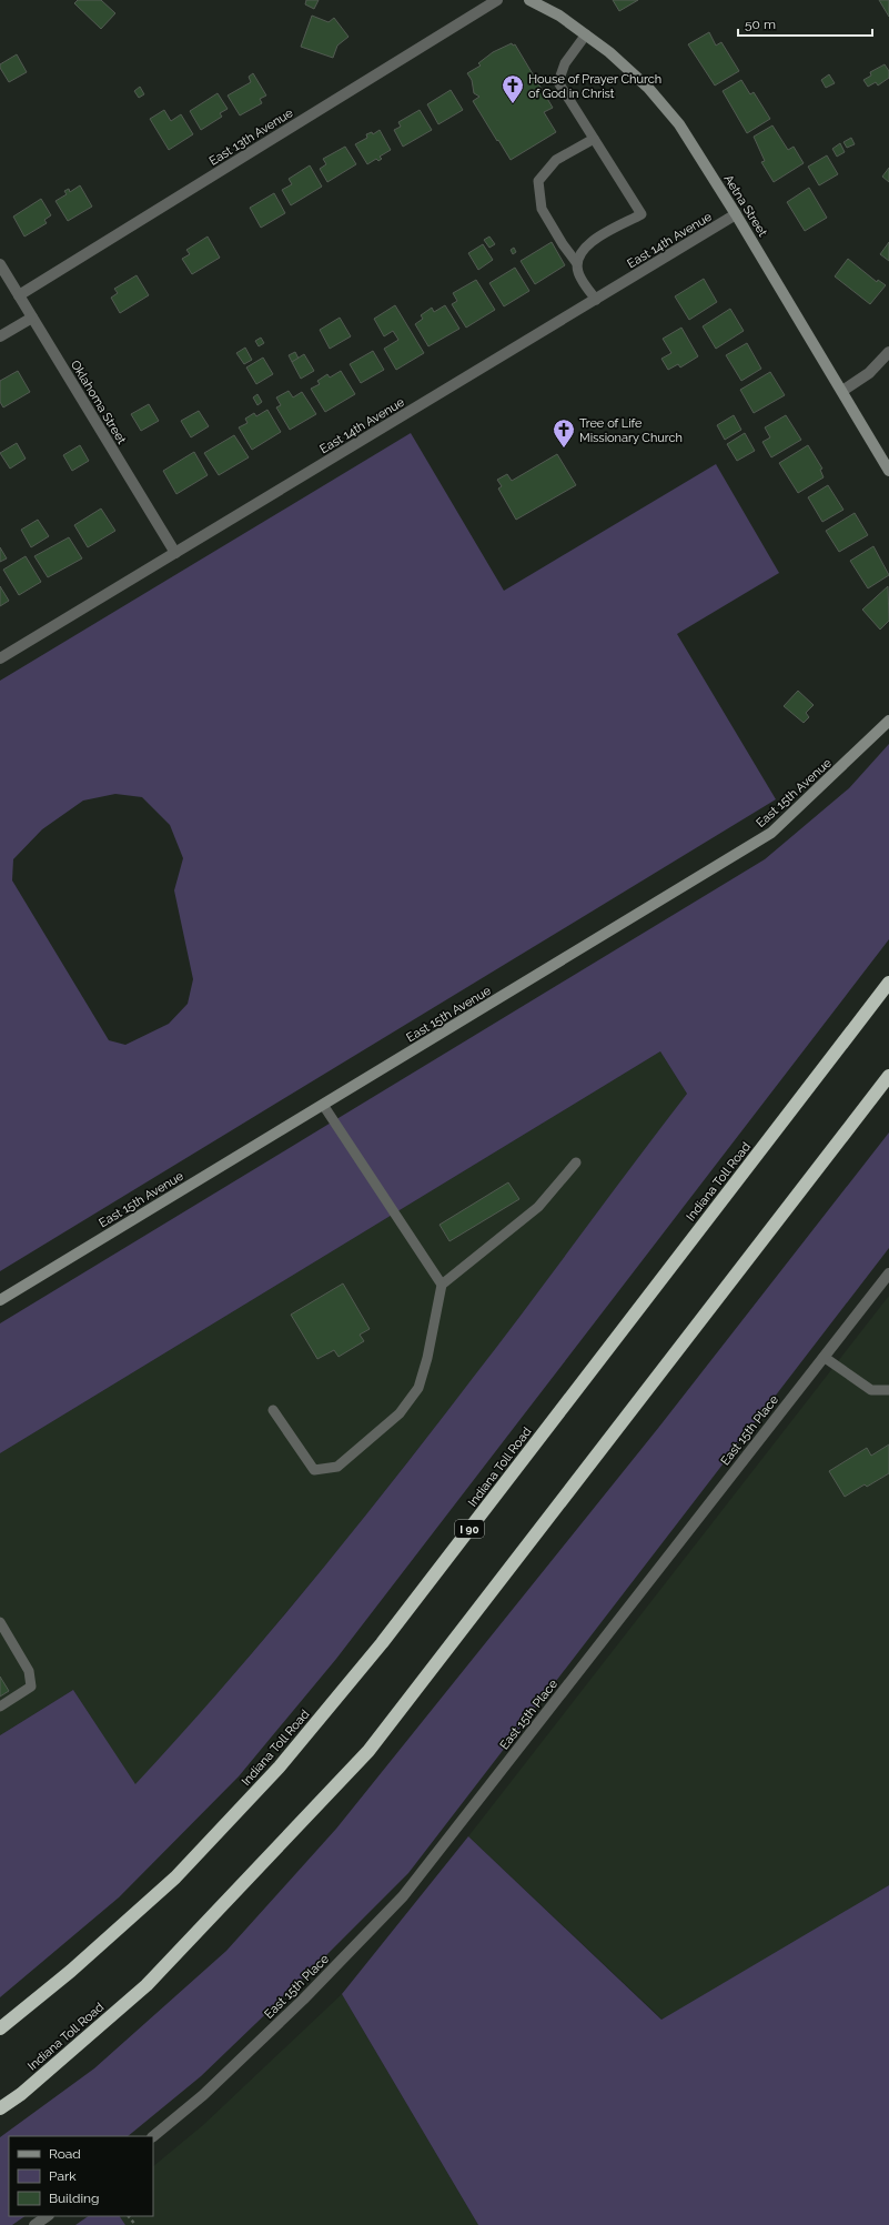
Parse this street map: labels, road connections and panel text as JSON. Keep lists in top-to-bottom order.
{
  "streets": {
    "highway": ["Indiana Toll Road", "I 90"],
    "street": [
      "East 13th Avenue",
      "Aetna Street",
      "East 14th Avenue",
      "Oklahoma Street",
      "East 15th Avenue",
      "East 15th Place"
    ]
  },
  "crossings": [
    ["East 13th Avenue", "Oklahoma Street"],
    ["Aetna Street", "East 14th Avenue"],
    ["East 14th Avenue", "Oklahoma Street"]
  ],
  "places": {
    "church": ["House of Prayer Church of God in Christ", "Tree of Life Missionary Church"]
  },
  "legend": ["Road", "Park", "Building"],
  "scale_bar": "50 m"
}
